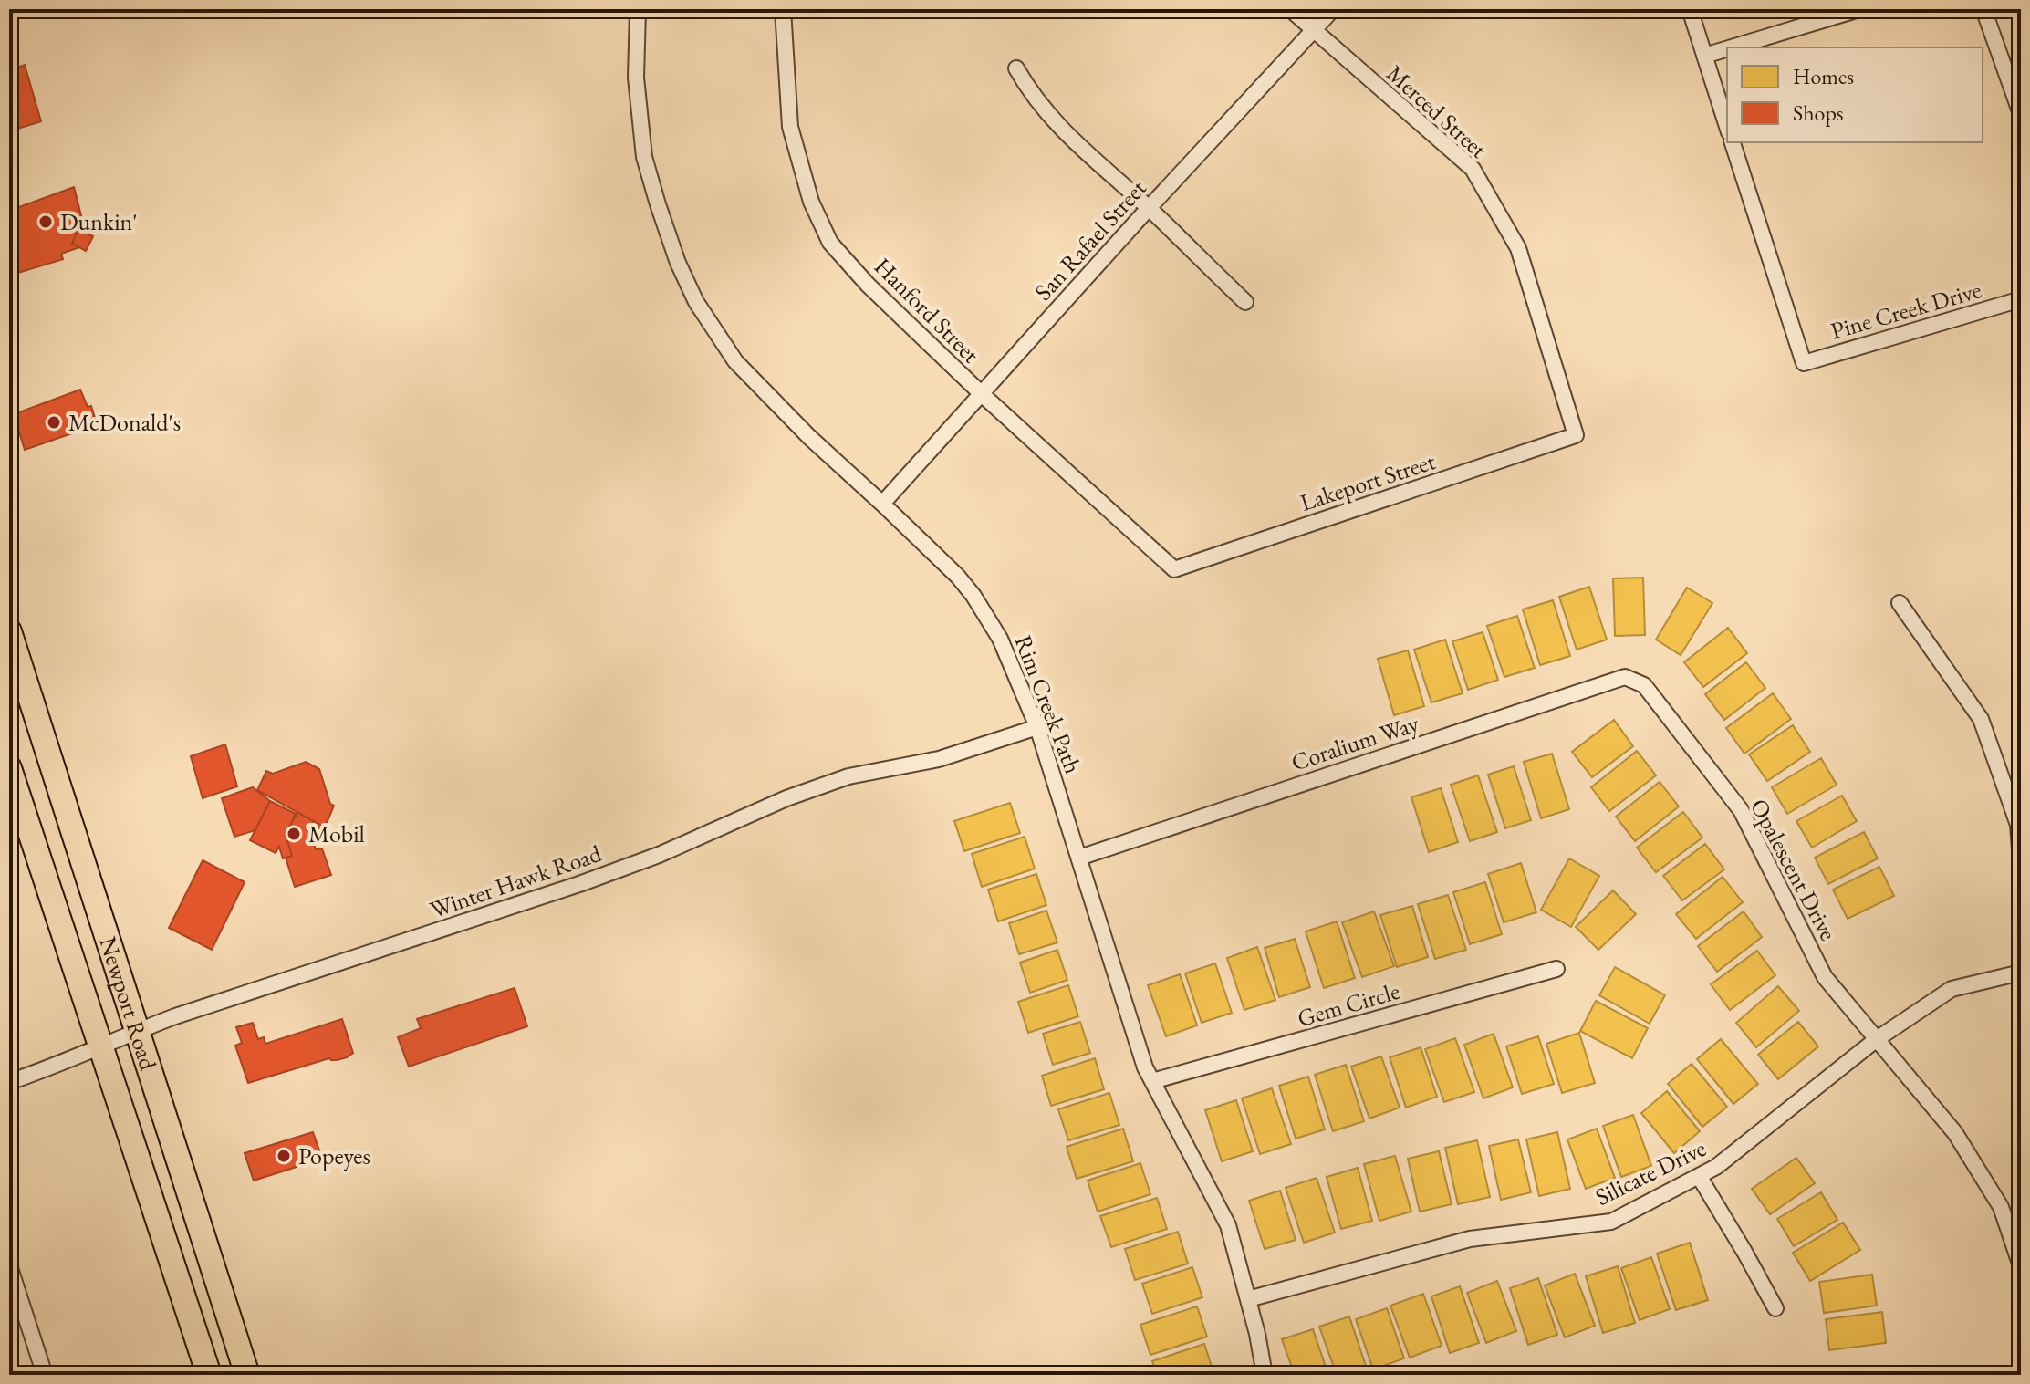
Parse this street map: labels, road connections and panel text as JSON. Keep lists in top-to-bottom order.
{
  "streets": {
    "main road": ["Newport Road"],
    "street": [
      "Merced Street",
      "San Rafael Street",
      "Hanford Street",
      "Pine Creek Drive",
      "Lakeport Street",
      "Rim Creek Path",
      "Coralium Way",
      "Opalescent Drive",
      "Winter Hawk Road",
      "Gem Circle",
      "Silicate Drive"
    ]
  },
  "crossings": [
    ["Merced Street", "San Rafael Street"],
    ["Merced Street", "Lakeport Street"],
    ["San Rafael Street", "Hanford Street"],
    ["San Rafael Street", "Rim Creek Path"],
    ["Hanford Street", "Lakeport Street"],
    ["Rim Creek Path", "Coralium Way"],
    ["Rim Creek Path", "Winter Hawk Road"],
    ["Rim Creek Path", "Gem Circle"],
    ["Rim Creek Path", "Silicate Drive"],
    ["Coralium Way", "Opalescent Drive"],
    ["Opalescent Drive", "Silicate Drive"],
    ["Winter Hawk Road", "Newport Road"]
  ],
  "places": [
    "Dunkin'",
    "McDonald's",
    "Mobil",
    "Popeyes"
  ],
  "legend": ["Homes", "Shops"]
}
